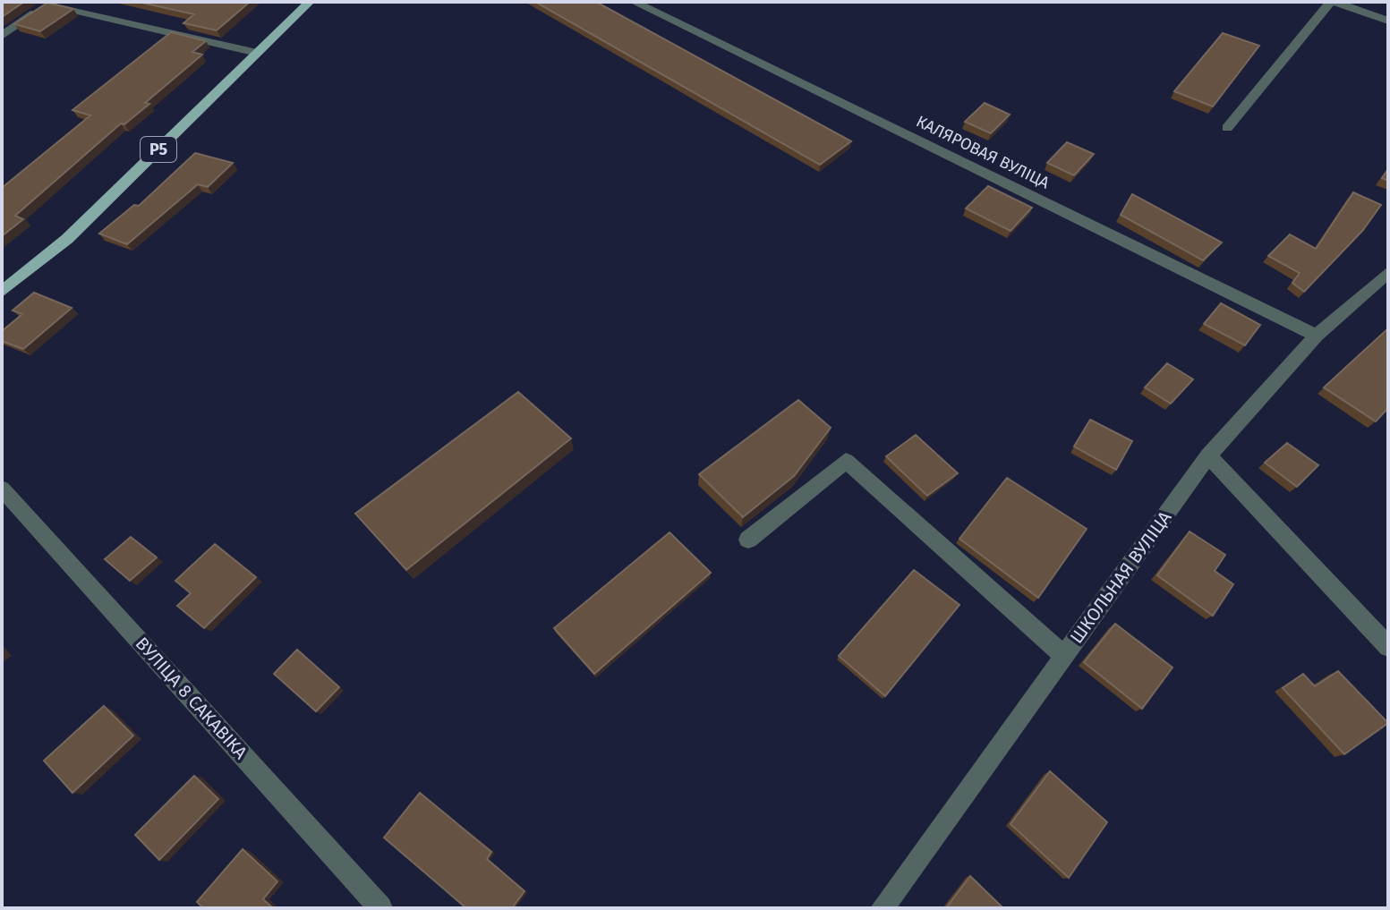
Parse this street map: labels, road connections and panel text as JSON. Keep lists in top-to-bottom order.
{
  "streets": {
    "main road": ["Р5"],
    "street": ["КАЛЯРОВАЯ ВУЛІЦА", "ШКОЛЬНАЯ ВУЛІЦА", "ВУЛІЦА 8 САКАВІКА"]
  },
  "crossings": [
    ["КАЛЯРОВАЯ ВУЛІЦА", "ШКОЛЬНАЯ ВУЛІЦА"]
  ]
}
